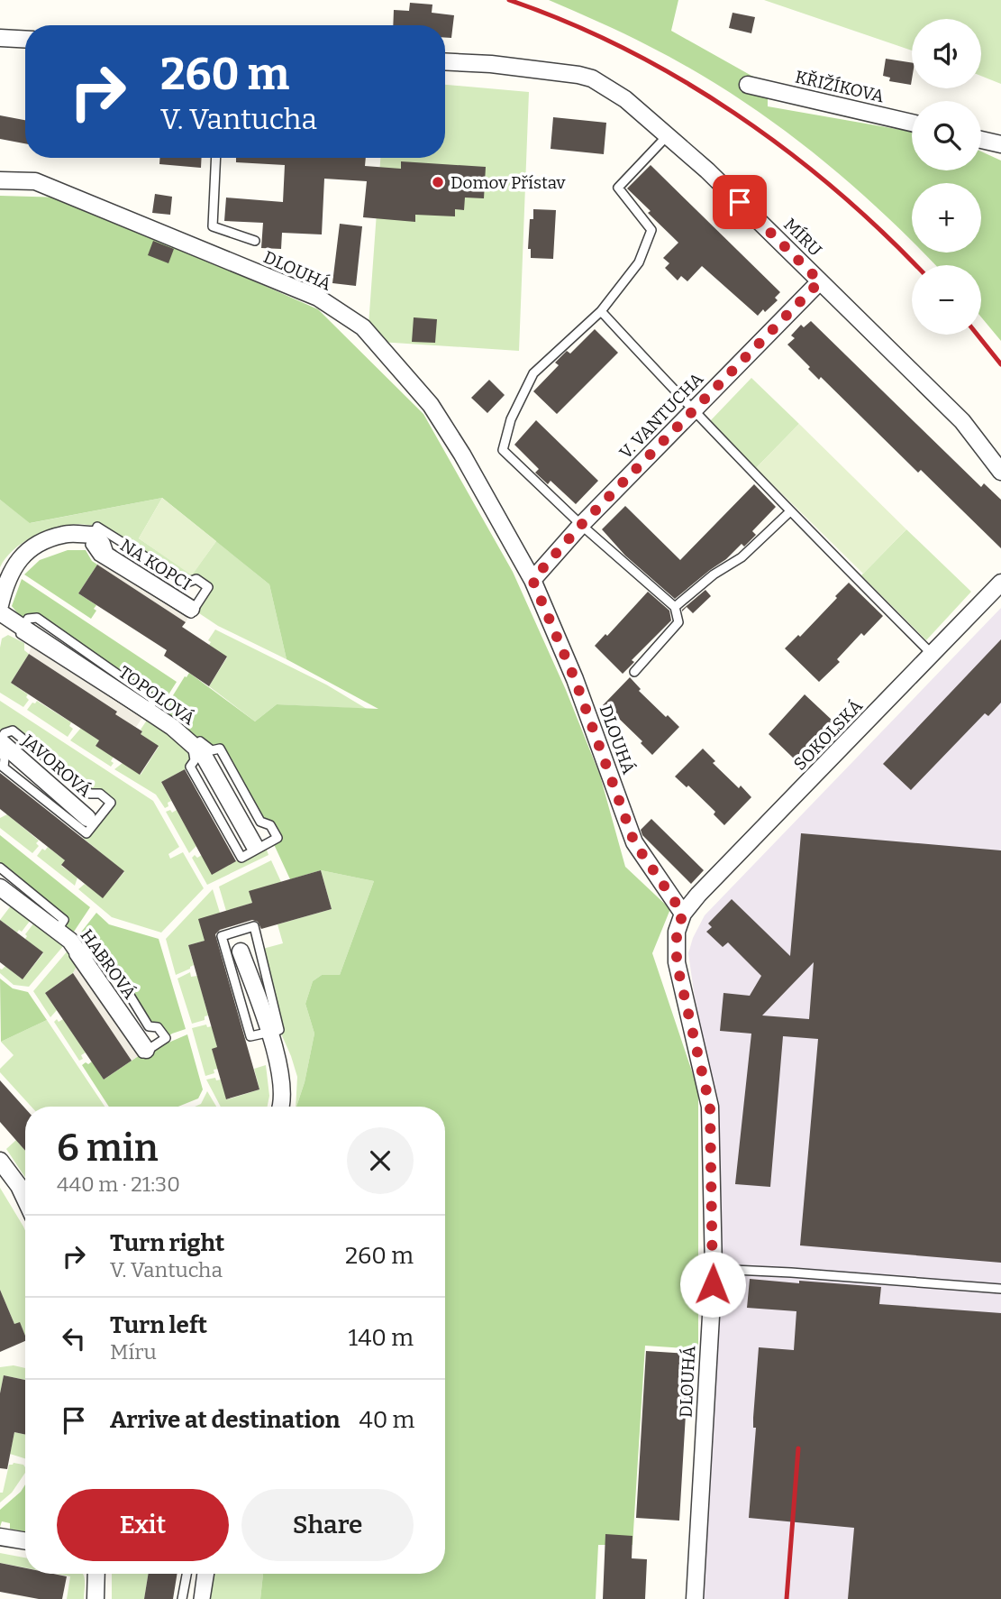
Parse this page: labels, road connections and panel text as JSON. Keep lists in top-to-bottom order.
{
  "streets": {
    "street": [
      "KŘIŽÍKOVA",
      "MÍRU",
      "DLOUHÁ",
      "V. VANTUCHA",
      "NA KOPCI",
      "TOPOLOVÁ",
      "SOKOLSKÁ",
      "JAVOROVÁ",
      "HABROVÁ"
    ]
  },
  "crossings": [
    ["MÍRU", "V. VANTUCHA"],
    ["DLOUHÁ", "V. VANTUCHA"],
    ["DLOUHÁ", "SOKOLSKÁ"]
  ],
  "places": ["Domov Přístav"],
  "page": {
    "map_buttons": ["+", "−"],
    "turn": ["260 m", "V. Vantucha"],
    "heading": ["6 min", "440 m · 21:30"],
    "list": [
      {
        "name": "Turn right",
        "note": "V. Vantucha",
        "value": "260 m"
      },
      {
        "name": "Turn left",
        "note": "Míru",
        "value": "140 m"
      },
      {
        "name": "Arrive at destination",
        "value": "40 m"
      }
    ],
    "buttons": ["Exit", "Share"]
  }
}
